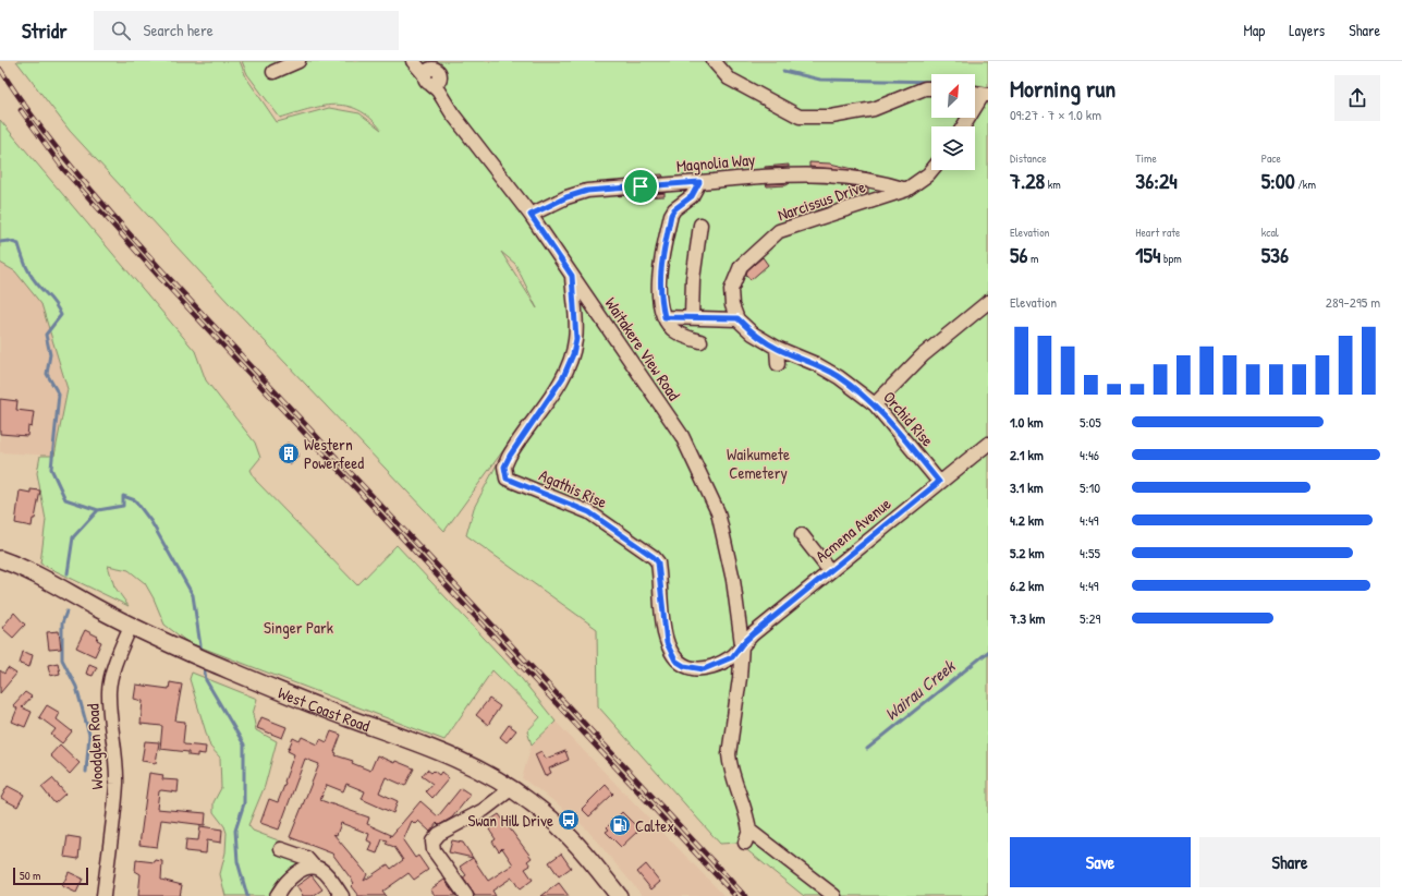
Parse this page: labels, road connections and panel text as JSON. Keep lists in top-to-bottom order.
{
  "streets": {
    "main road": ["West Coast Road"],
    "street": [
      "Magnolia Way",
      "Narcissus Drive",
      "Waitakere View Road",
      "Orchid Rise",
      "Agathis Rise",
      "Acmena Avenue",
      "Woodglen Road"
    ]
  },
  "crossings": [
    ["Magnolia Way", "Narcissus Drive"],
    ["Magnolia Way", "Waitakere View Road"],
    ["Waitakere View Road", "Agathis Rise"],
    ["Waitakere View Road", "Acmena Avenue"],
    ["Orchid Rise", "Acmena Avenue"],
    ["Agathis Rise", "Acmena Avenue"],
    ["West Coast Road", "Woodglen Road"]
  ],
  "water": ["Wairau Creek"],
  "parks": ["Waikumete Cemetery", "Singer Park"],
  "places": {
    "building": ["Western Powerfeed"],
    "bus stop": ["Swan Hill Drive"],
    "fuel station": ["Caltex"]
  },
  "scale_bar": "50 m",
  "north": "top right",
  "page": {
    "header": "Stridr",
    "search": "Search here",
    "nav": ["Map", "Layers", "Share"],
    "heading": ["Morning run", "09:27 · 7 × 1.0 km"],
    "stats": [
      ["Distance", "7.28 km"],
      ["Time", "36:24"],
      ["Pace", "5:00 /km"],
      ["Elevation", "56 m"],
      ["Heart rate", "154 bpm"],
      ["kcal", "536"]
    ],
    "chart": ["Elevation", "289–295 m"],
    "list": [
      {
        "name": "1.0 km",
        "note": "5:05"
      },
      {
        "name": "2.1 km",
        "note": "4:46"
      },
      {
        "name": "3.1 km",
        "note": "5:10"
      },
      {
        "name": "4.2 km",
        "note": "4:49"
      },
      {
        "name": "5.2 km",
        "note": "4:55"
      },
      {
        "name": "6.2 km",
        "note": "4:49"
      },
      {
        "name": "7.3 km",
        "note": "5:29"
      }
    ],
    "buttons": ["Save", "Share"],
    "scale": "50 m"
  }
}
